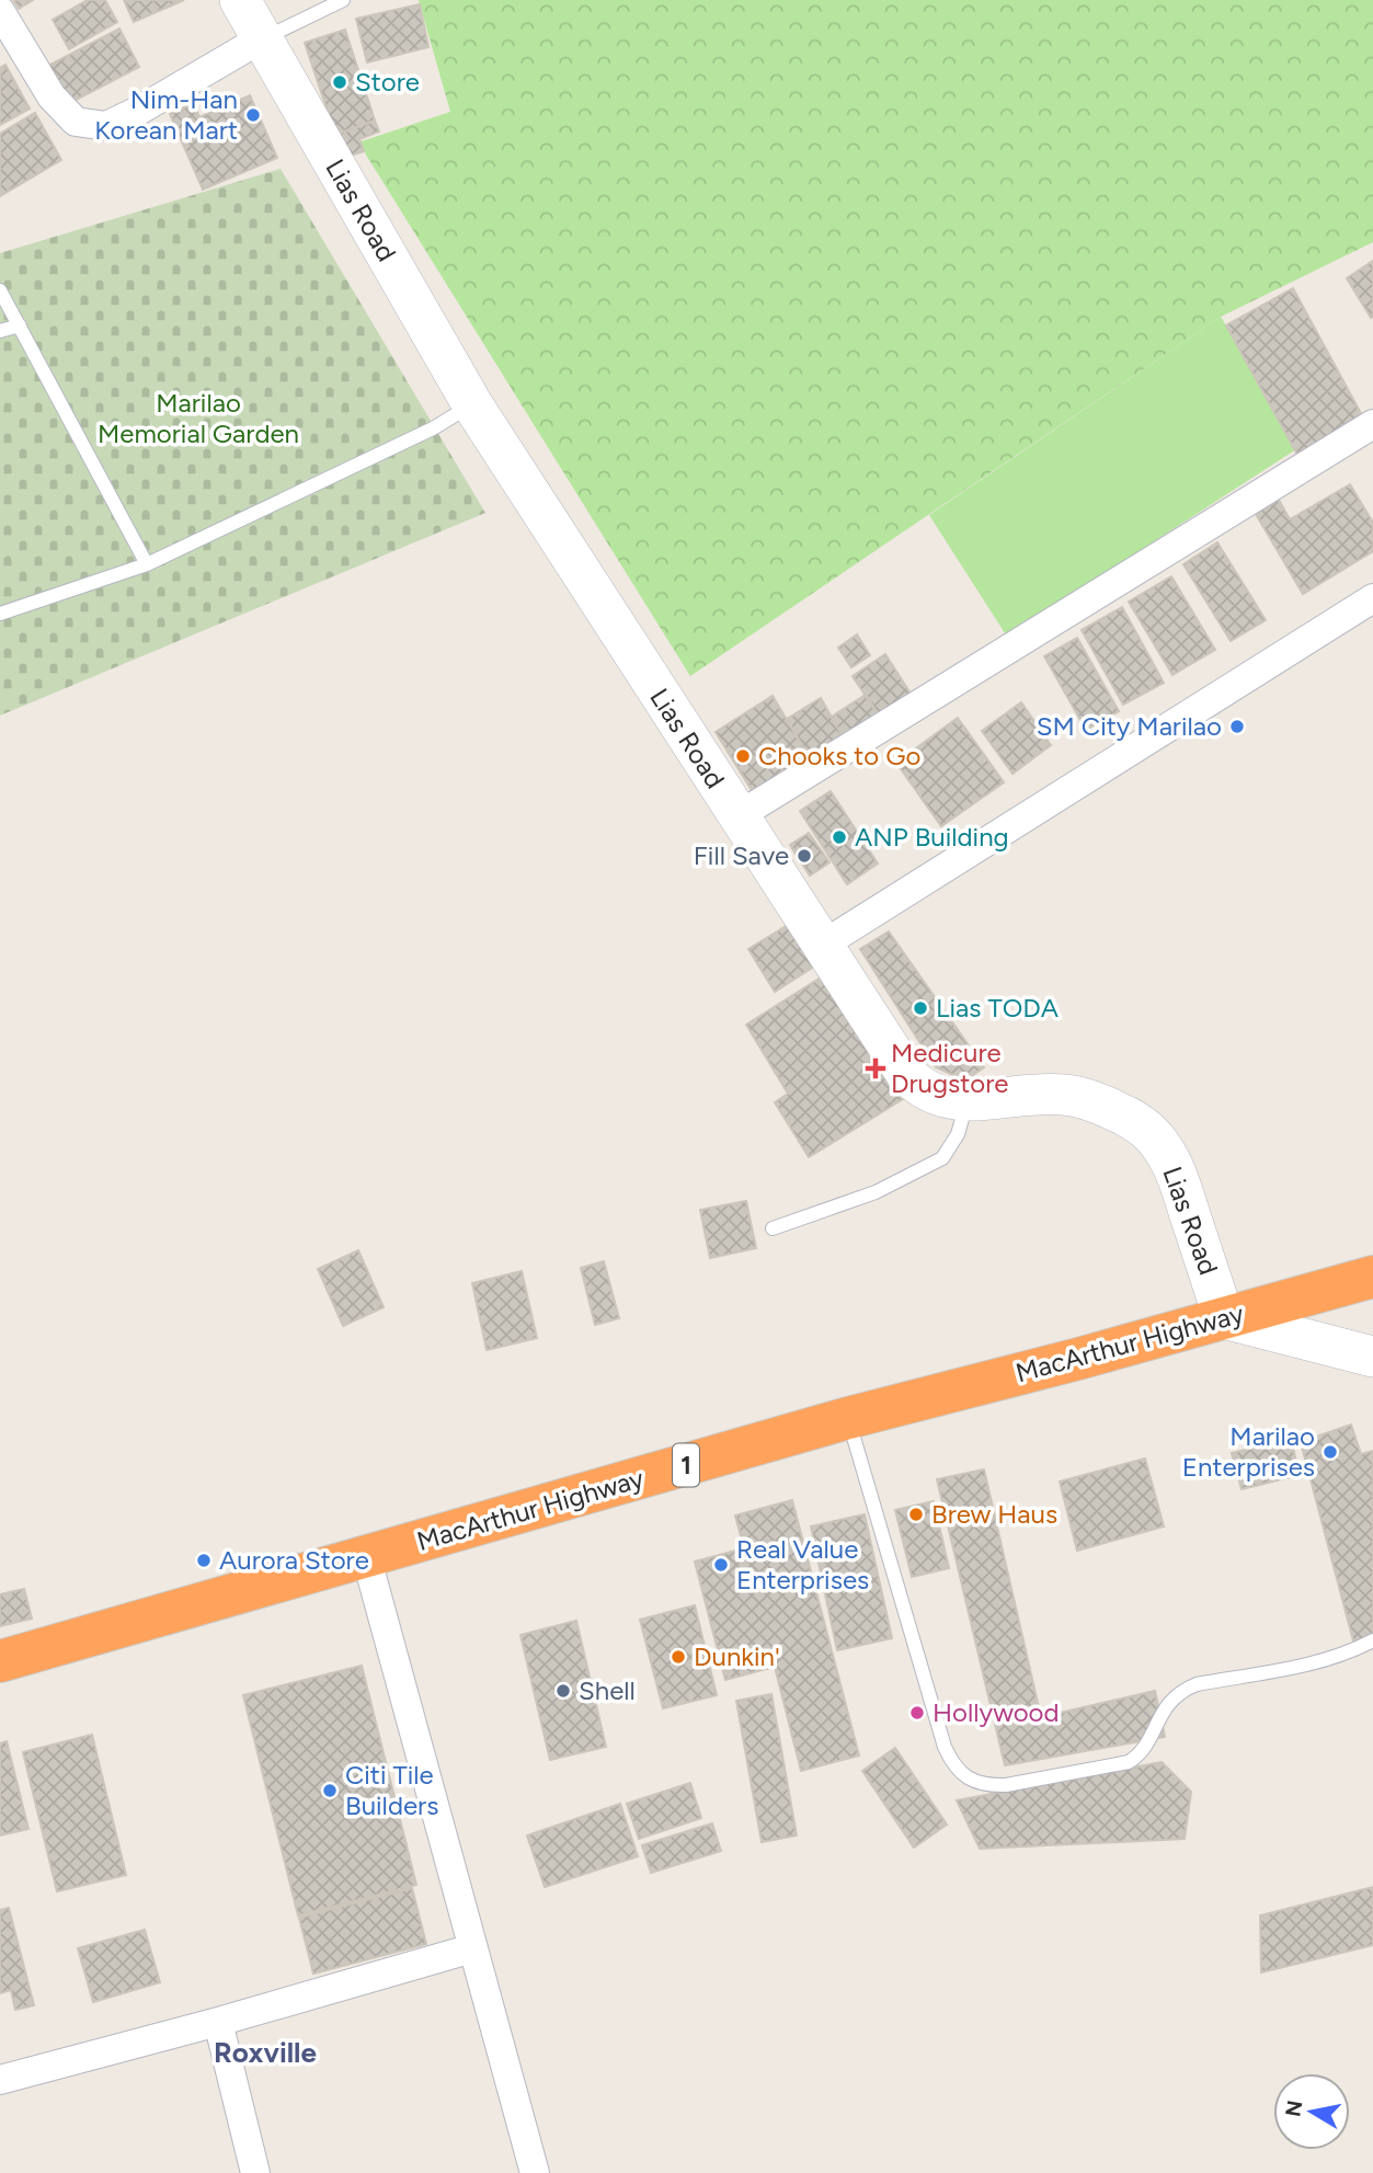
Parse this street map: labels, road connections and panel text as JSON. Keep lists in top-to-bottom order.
{
  "streets": {
    "highway": ["MacArthur Highway", "1"],
    "main road": ["Lias Road"]
  },
  "crossings": [
    ["Lias Road", "MacArthur Highway"]
  ],
  "districts": ["Roxville"],
  "parks": ["Marilao Memorial Garden"],
  "places": {
    "other": [
      "Store",
      "Nim-Han Korean Mart",
      "SM City Marilao",
      "Chooks to Go",
      "ANP Building",
      "Fill Save",
      "Lias TODA",
      "Marilao Enterprises",
      "Brew Haus",
      "Aurora Store",
      "Real Value Enterprises",
      "Dunkin'",
      "Shell",
      "Hollywood",
      "Citi Tile Builders"
    ],
    "health": ["Medicure Drugstore"]
  },
  "north": "left"
}
